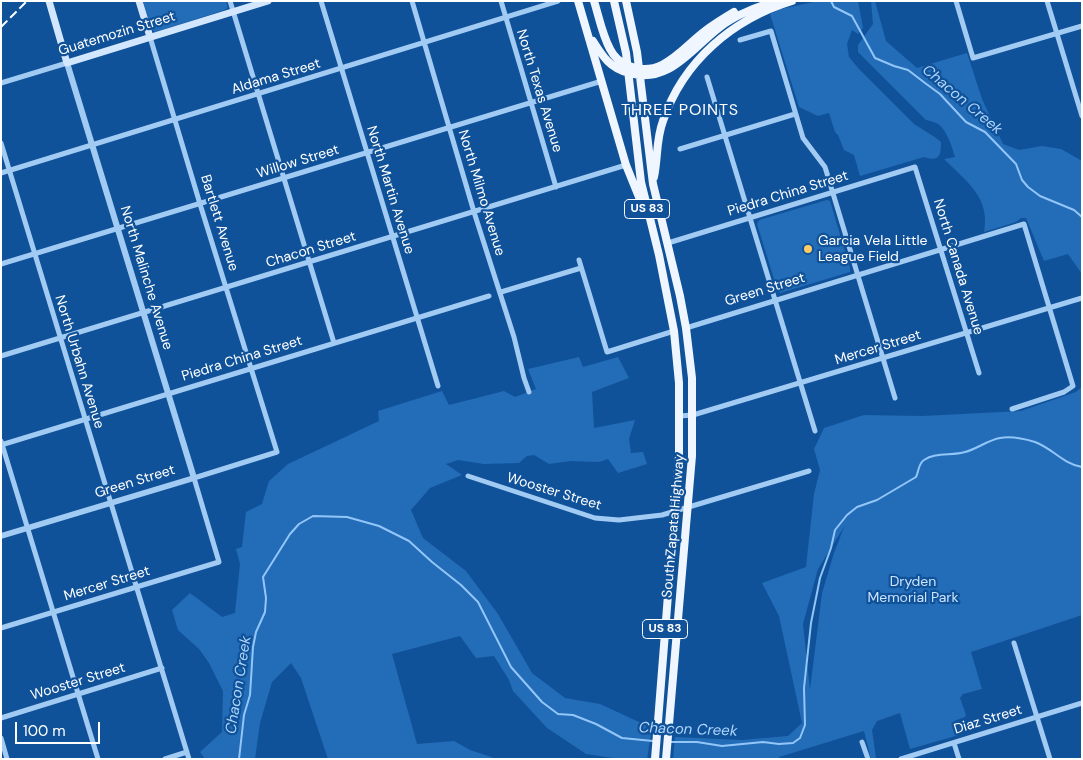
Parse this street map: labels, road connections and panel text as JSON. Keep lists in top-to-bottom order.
{
  "streets": {
    "main road": [
      "Guatemozin Street",
      "US 83",
      "Bartlett Avenue",
      "North Malinche Avenue",
      "South Zapata Highway"
    ],
    "street": [
      "Aldama Street",
      "North Texas Avenue",
      "Willow Street",
      "North Martin Avenue",
      "North Milmo Avenue",
      "Piedra China Street",
      "Chacon Street",
      "North Canada Avenue",
      "Green Street",
      "Mercer Street",
      "North Urbahn Avenue",
      "Wooster Street",
      "Diaz Street"
    ]
  },
  "crossings": [
    ["Guatemozin Street", "Bartlett Avenue"],
    ["Guatemozin Street", "North Malinche Avenue"],
    ["Aldama Street", "North Texas Avenue"],
    ["Aldama Street", "North Martin Avenue"],
    ["Aldama Street", "North Milmo Avenue"],
    ["Aldama Street", "Bartlett Avenue"],
    ["Aldama Street", "North Malinche Avenue"],
    ["Aldama Street", "North Urbahn Avenue"],
    ["North Texas Avenue", "Willow Street"],
    ["North Texas Avenue", "Chacon Street"],
    ["Willow Street", "North Martin Avenue"],
    ["Willow Street", "North Milmo Avenue"],
    ["Willow Street", "Bartlett Avenue"],
    ["Willow Street", "North Malinche Avenue"],
    ["Willow Street", "North Urbahn Avenue"],
    ["North Martin Avenue", "Piedra China Street"],
    ["North Martin Avenue", "Chacon Street"],
    ["North Milmo Avenue", "Chacon Street"],
    ["Piedra China Street", "US 83"],
    ["Piedra China Street", "Bartlett Avenue"],
    ["Piedra China Street", "North Canada Avenue"],
    ["Piedra China Street", "North Malinche Avenue"],
    ["Piedra China Street", "North Urbahn Avenue"],
    ["US 83", "Green Street"],
    ["US 83", "Mercer Street"],
    ["US 83", "South Zapata Highway"],
    ["Bartlett Avenue", "Chacon Street"],
    ["Bartlett Avenue", "Green Street"],
    ["Chacon Street", "North Malinche Avenue"],
    ["Chacon Street", "North Urbahn Avenue"],
    ["North Canada Avenue", "Green Street"],
    ["North Canada Avenue", "Mercer Street"],
    ["North Malinche Avenue", "Green Street"],
    ["North Malinche Avenue", "Mercer Street"],
    ["Green Street", "Mercer Street"],
    ["Green Street", "North Urbahn Avenue"],
    ["Mercer Street", "North Urbahn Avenue"],
    ["Mercer Street", "South Zapata Highway"],
    ["North Urbahn Avenue", "Wooster Street"],
    ["Wooster Street", "South Zapata Highway"]
  ],
  "districts": ["THREE POINTS"],
  "water": ["Chacon Creek"],
  "parks": ["Dryden Memorial Park"],
  "places": ["Garcia Vela Little League Field"],
  "scale_bar": "100 m"
}
